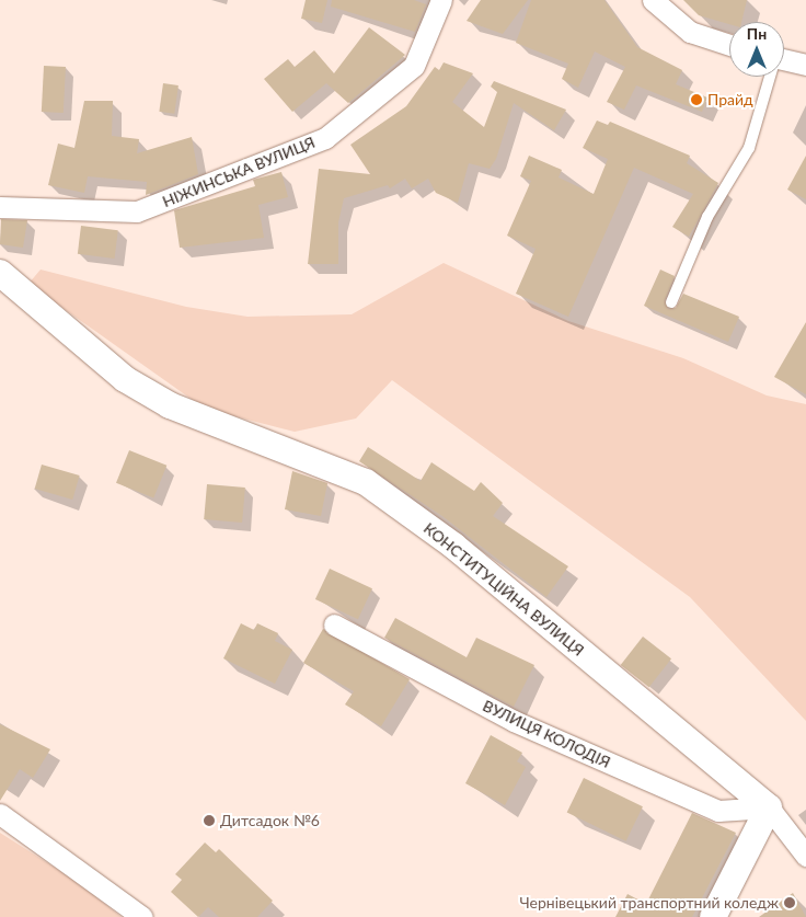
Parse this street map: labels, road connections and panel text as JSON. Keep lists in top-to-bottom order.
{
  "streets": {
    "street": ["НІЖИНСЬКА ВУЛИЦЯ", "КОНСТИТУЦІЙНА ВУЛИЦЯ", "ВУЛИЦЯ КОЛОДІЯ"]
  },
  "crossings": [
    ["КОНСТИТУЦІЙНА ВУЛИЦЯ", "ВУЛИЦЯ КОЛОДІЯ"]
  ],
  "places": ["Прайд", "Дитсадок №6", "Чернівецький транспортний коледж"],
  "north": "top"
}
